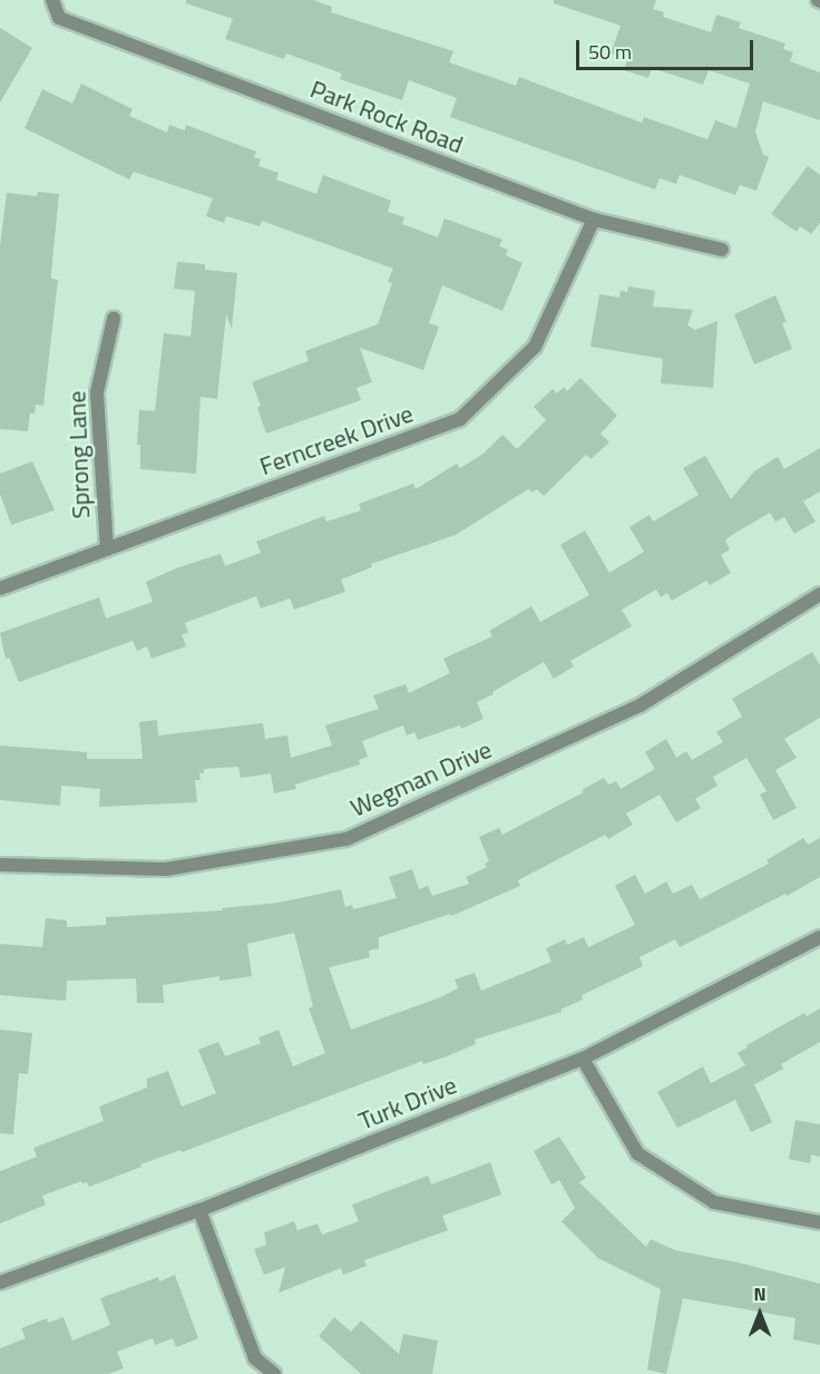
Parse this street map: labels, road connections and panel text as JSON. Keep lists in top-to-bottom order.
{
  "streets": {
    "street": [
      "Park Rock Road",
      "Ferncreek Drive",
      "Sprong Lane",
      "Wegman Drive",
      "Turk Drive"
    ]
  },
  "crossings": [
    ["Park Rock Road", "Ferncreek Drive"],
    ["Ferncreek Drive", "Sprong Lane"]
  ],
  "scale_bar": "50 m",
  "north": "top"
}
